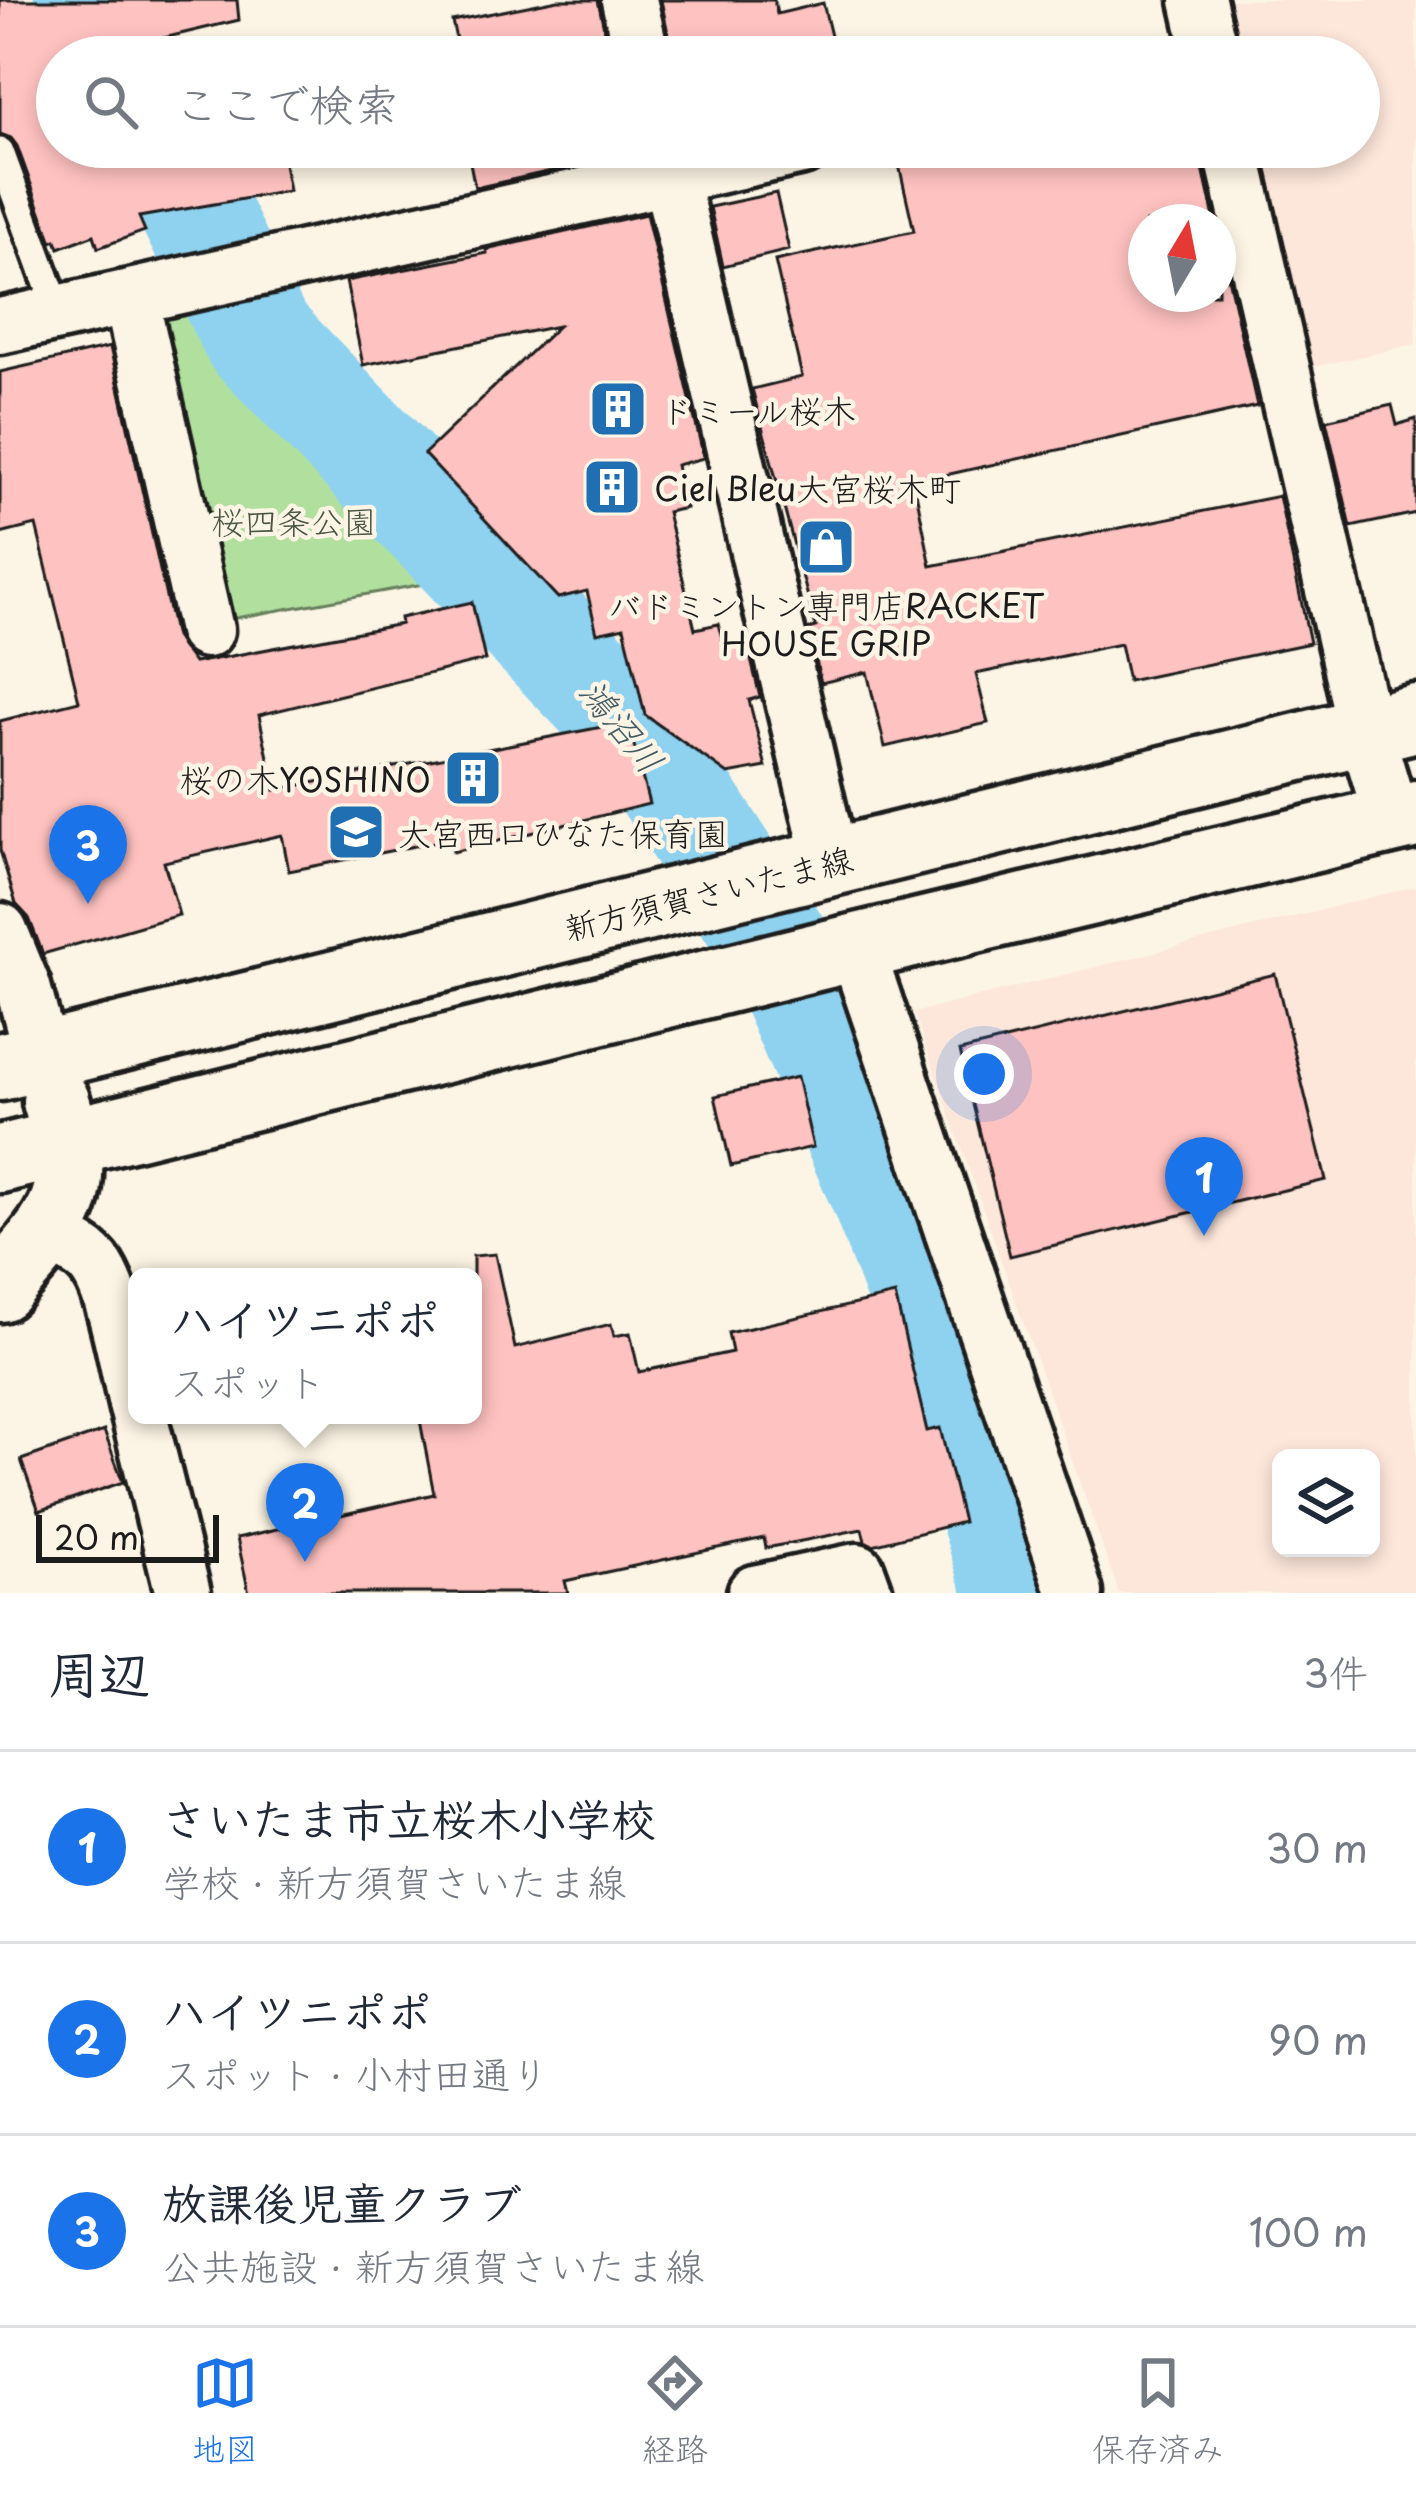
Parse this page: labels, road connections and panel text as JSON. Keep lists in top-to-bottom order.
{
  "streets": {
    "main road": ["新方須賀さいたま線"]
  },
  "water": ["鴻沼川"],
  "parks": ["桜四条公園"],
  "places": {
    "building": ["ドミール桜木", "Ciel Bleu大宮桜木町", "桜の木YOSHINO"],
    "shop": ["バドミントン専門店RACKET HOUSE GRIP"],
    "school or university": ["大宮西口ひなた保育園"]
  },
  "scale_bar": "20 m",
  "north": "top",
  "page": {
    "search": "ここで検索",
    "pins": ["3", "1", "2"],
    "popup": ["ハイツニポポ", "スポット"],
    "scale": "20 m",
    "heading": ["周辺", "3件"],
    "list": [
      {
        "mark": "1",
        "name": "さいたま市立桜木小学校",
        "note": "学校 · 新方須賀さいたま線",
        "value": "30 m"
      },
      {
        "mark": "2",
        "name": "ハイツニポポ",
        "note": "スポット · 小村田通り",
        "value": "90 m"
      },
      {
        "mark": "3",
        "name": "放課後児童クラブ",
        "note": "公共施設 · 新方須賀さいたま線",
        "value": "100 m"
      }
    ],
    "nav": ["地図", "経路", "保存済み"]
  }
}
